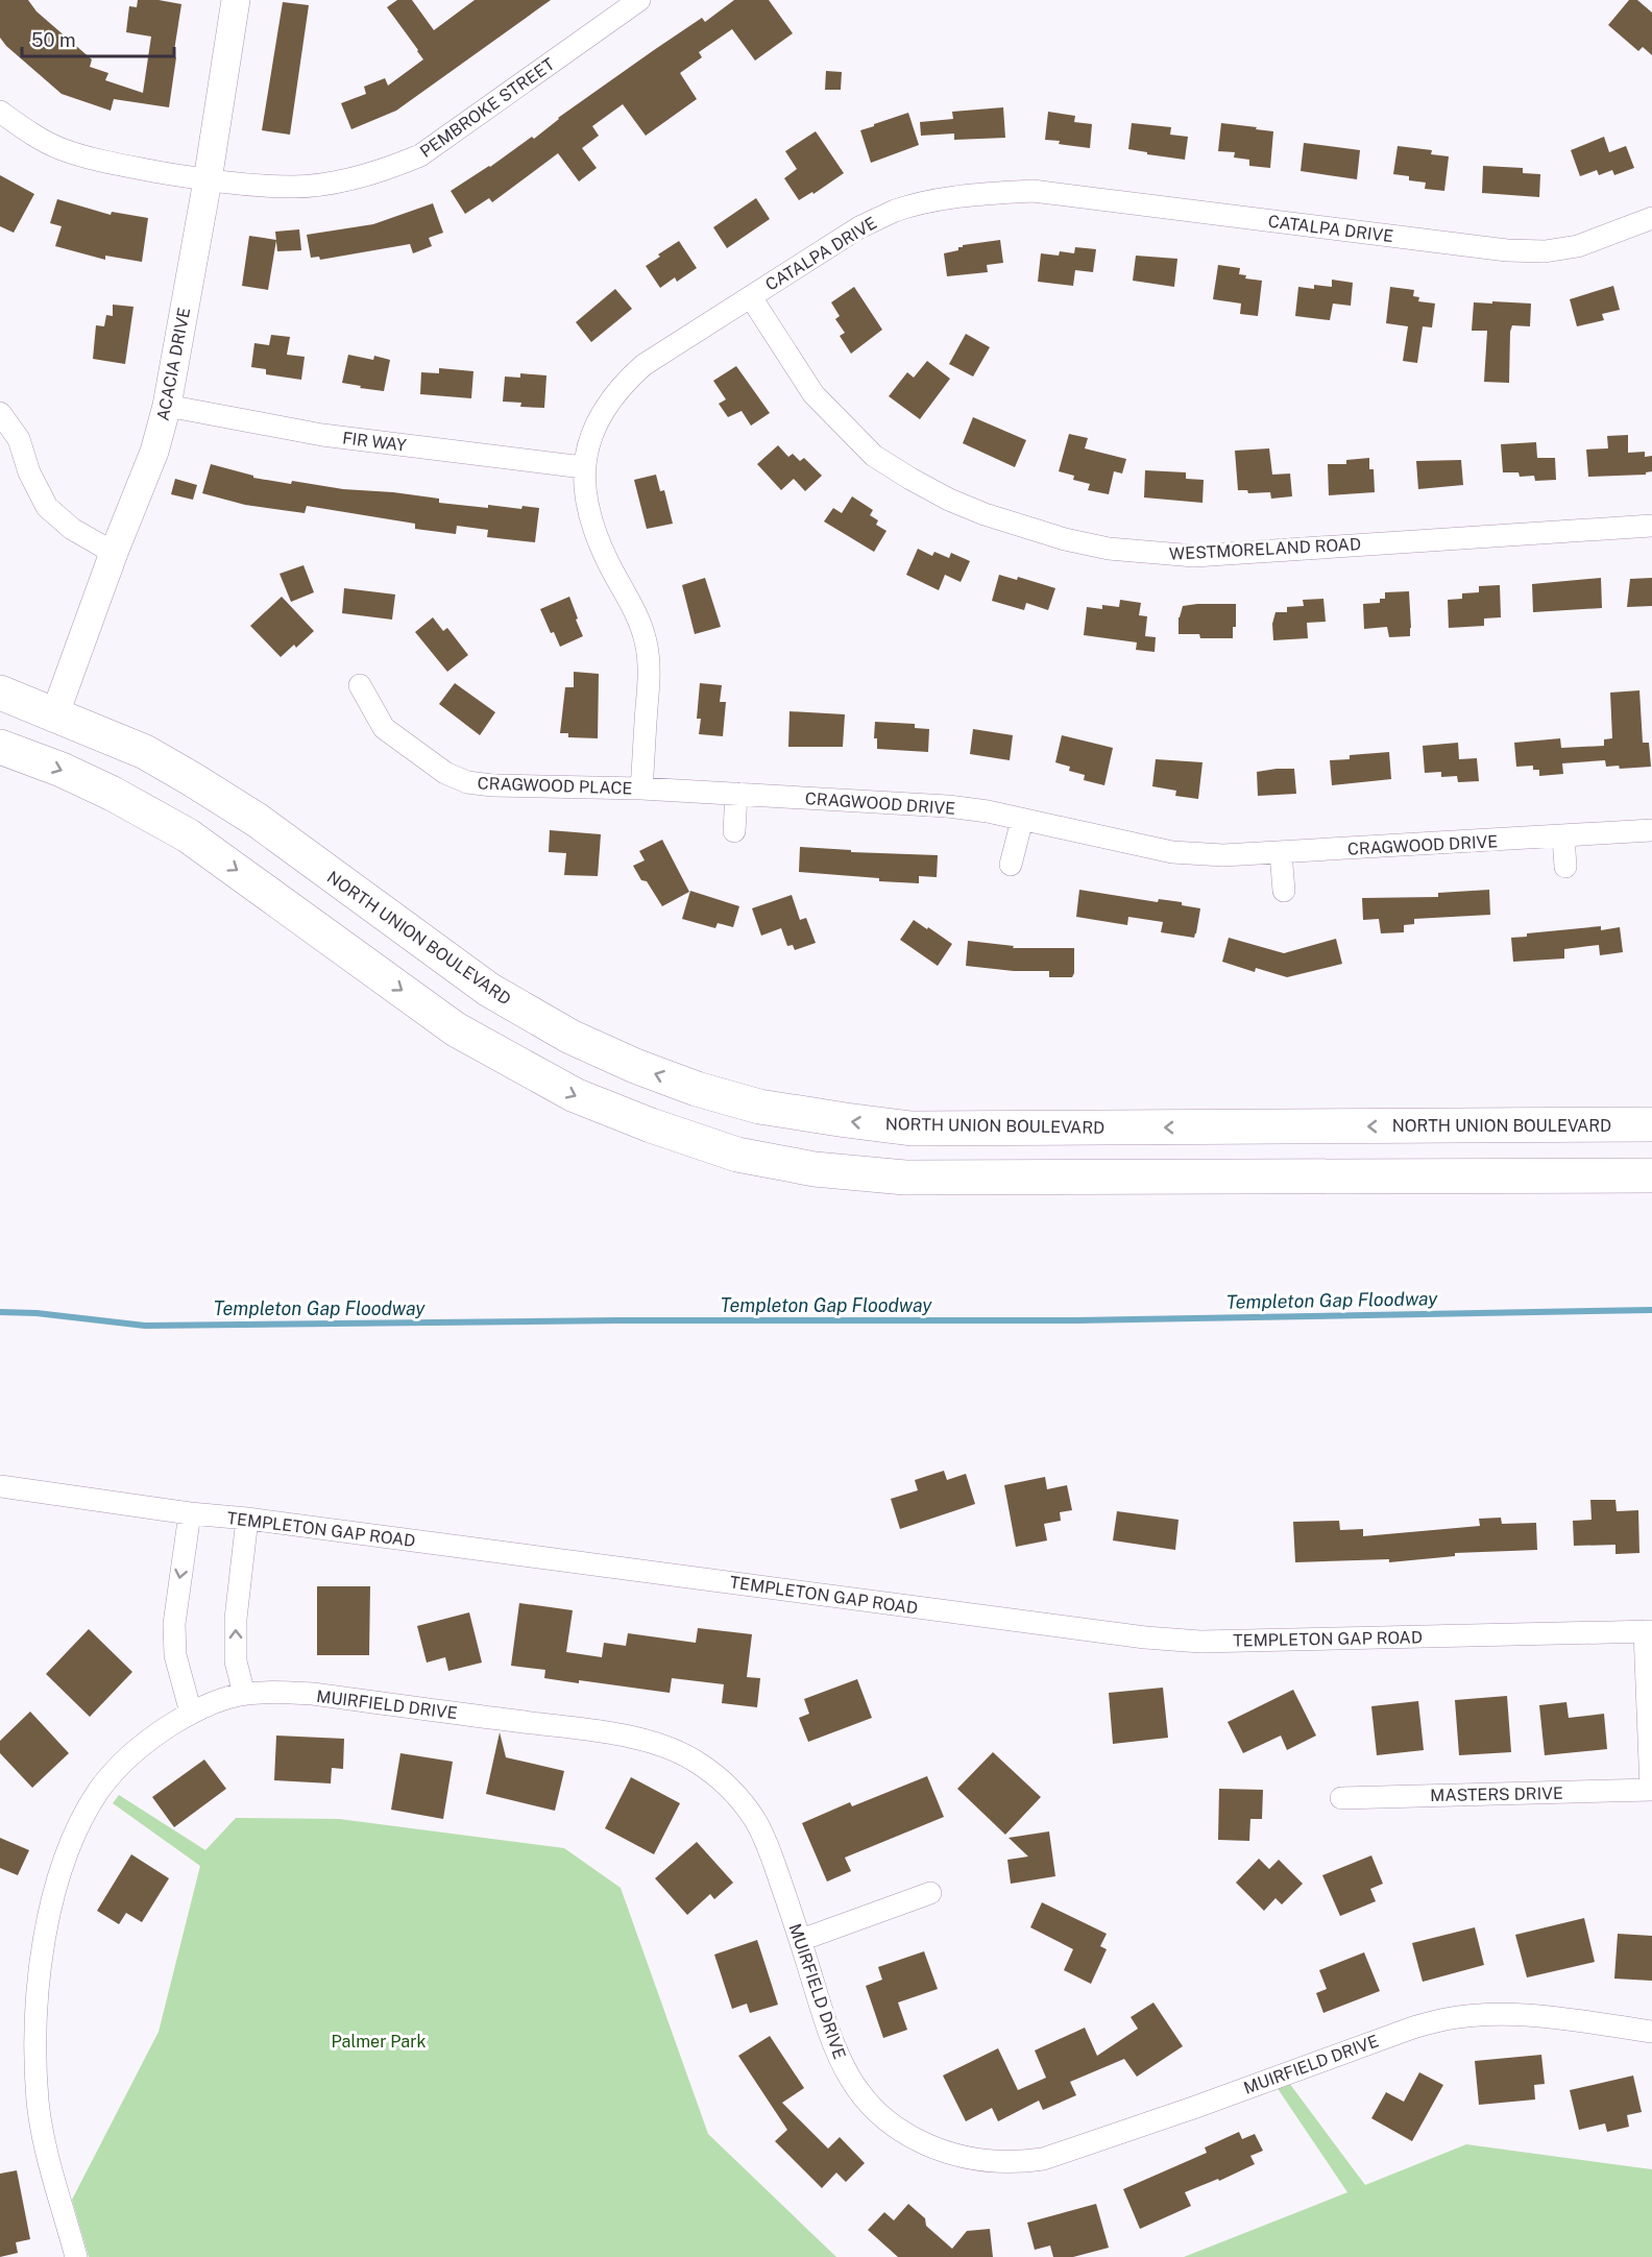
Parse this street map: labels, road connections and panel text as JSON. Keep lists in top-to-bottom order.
{
  "streets": {
    "main road": ["NORTH UNION BOULEVARD"],
    "street": [
      "PEMBROKE STREET",
      "CATALPA DRIVE",
      "ACACIA DRIVE",
      "FIR WAY",
      "WESTMORELAND ROAD",
      "CRAGWOOD PLACE",
      "CRAGWOOD DRIVE",
      "TEMPLETON GAP ROAD",
      "MUIRFIELD DRIVE",
      "MASTERS DRIVE"
    ]
  },
  "crossings": [
    ["PEMBROKE STREET", "ACACIA DRIVE"],
    ["CATALPA DRIVE", "FIR WAY"],
    ["CATALPA DRIVE", "WESTMORELAND ROAD"],
    ["CATALPA DRIVE", "CRAGWOOD PLACE"],
    ["CATALPA DRIVE", "CRAGWOOD DRIVE"],
    ["ACACIA DRIVE", "FIR WAY"],
    ["ACACIA DRIVE", "NORTH UNION BOULEVARD"],
    ["CRAGWOOD PLACE", "CRAGWOOD DRIVE"],
    ["TEMPLETON GAP ROAD", "MASTERS DRIVE"]
  ],
  "water": ["Templeton Gap Floodway"],
  "parks": ["Palmer Park"],
  "scale_bar": "50 m"
}
